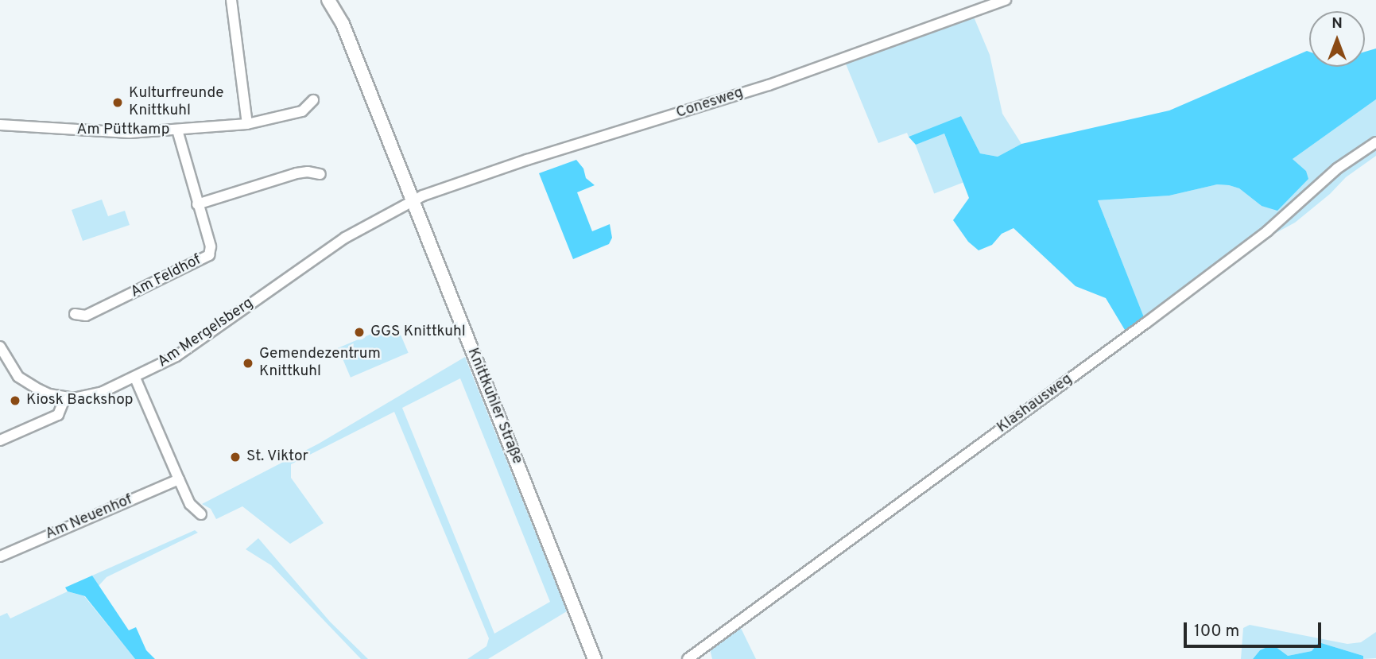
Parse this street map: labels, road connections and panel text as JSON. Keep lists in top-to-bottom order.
{
  "streets": {
    "street": [
      "Conesweg",
      "Am Püttkamp",
      "Am Feldhof",
      "Am Mergelsberg",
      "Klashausweg",
      "Knittkuhler Straße",
      "Am Neuenhof"
    ]
  },
  "crossings": [
    ["Conesweg", "Am Mergelsberg"],
    ["Conesweg", "Knittkuhler Straße"],
    ["Am Püttkamp", "Am Feldhof"],
    ["Am Mergelsberg", "Knittkuhler Straße"]
  ],
  "places": [
    "Kulturfreunde Knittkuhl",
    "GGS Knittkuhl",
    "Gemendezentrum Knittkuhl",
    "Kiosk Backshop",
    "St. Viktor"
  ],
  "scale_bar": "100 m",
  "north": "top"
}
